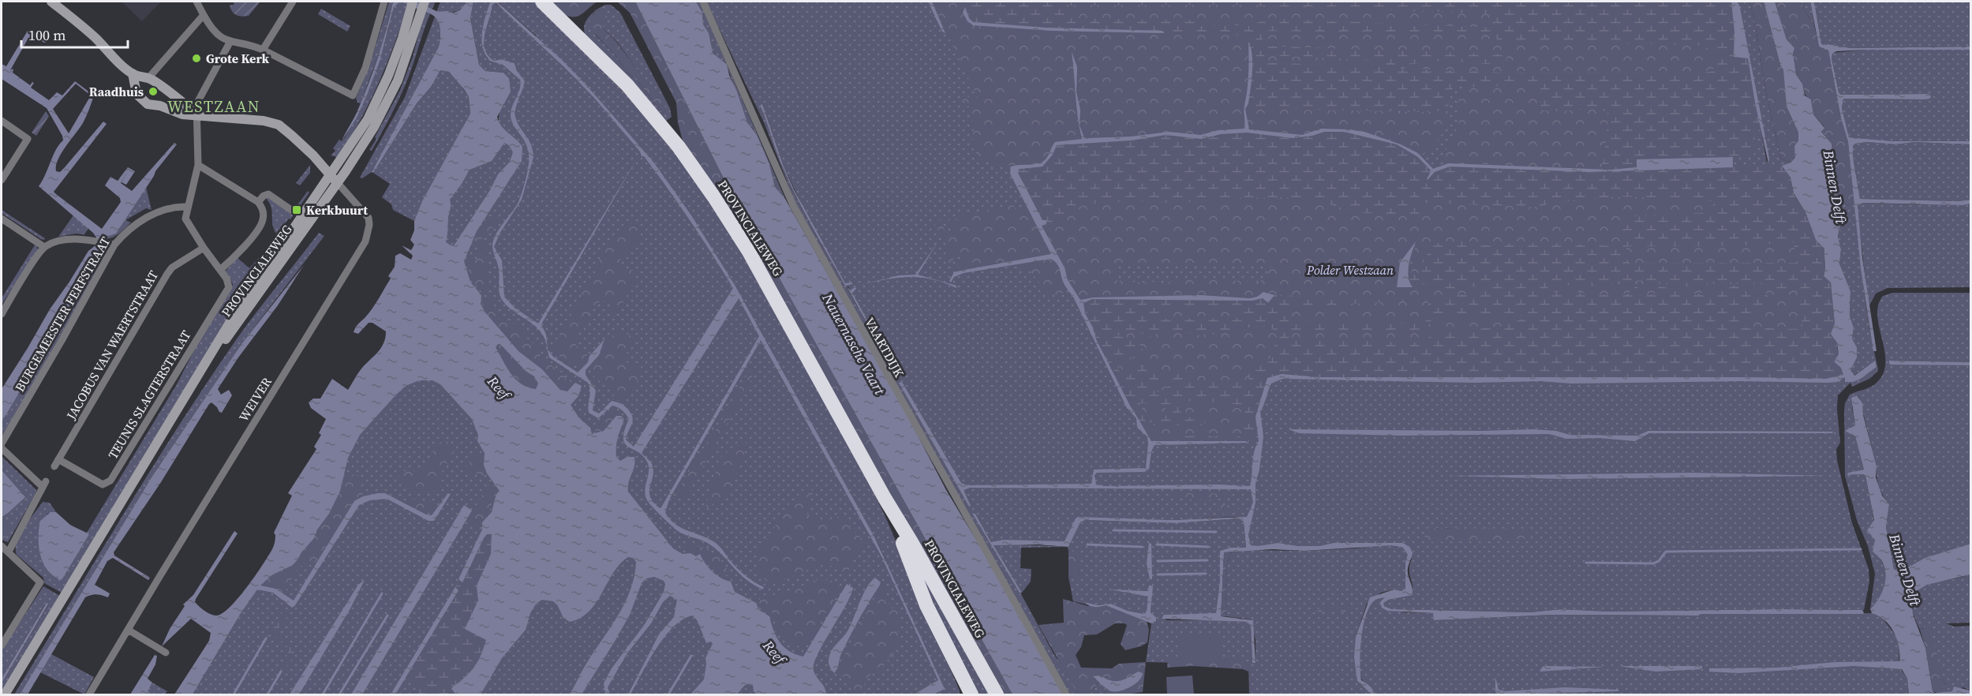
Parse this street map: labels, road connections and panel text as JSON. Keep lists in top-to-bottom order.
{
  "streets": {
    "highway": ["PROVINCIALEWEG"],
    "street": [
      "BURGEMEESTER FERFSTRAAT",
      "JACOBUS VAN WAERTSTRAAT",
      "VAARTDIJK",
      "TEUNIS SLAGTERSTRAAT",
      "WEIVER"
    ]
  },
  "crossings": [
    ["PROVINCIALEWEG", "WEIVER"],
    ["JACOBUS VAN WAERTSTRAAT", "TEUNIS SLAGTERSTRAAT"]
  ],
  "districts": ["WESTZAAN"],
  "water": ["Binnen Delft", "Nauernasche Vaart", "Reef"],
  "parks": ["Polder Westzaan"],
  "places": {
    "other": ["Grote Kerk", "Raadhuis"],
    "transit": ["Kerkbuurt"]
  },
  "scale_bar": "100 m"
}
